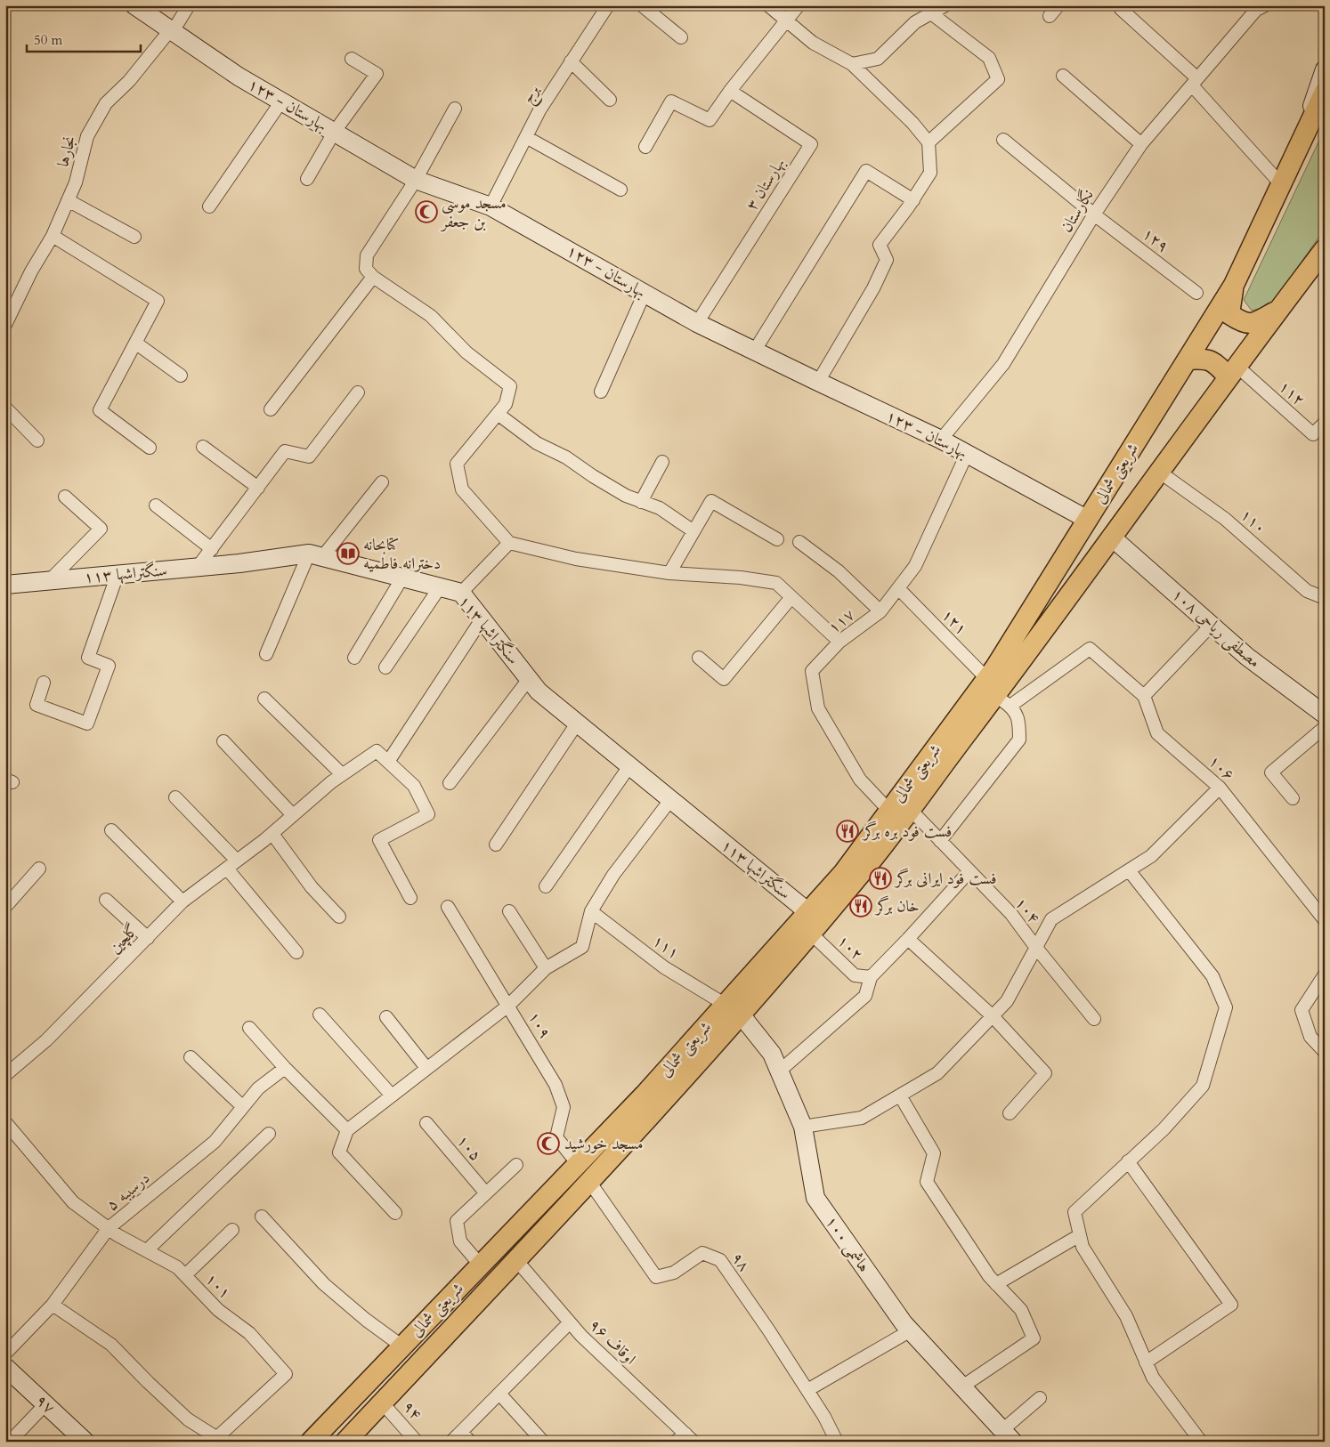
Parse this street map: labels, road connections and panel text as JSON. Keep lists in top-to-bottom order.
{
  "streets": {
    "main road": ["شریعتی شمالی"],
    "street": [
      "برج",
      "بهارستان - ۱۲۳",
      "نجارها",
      "بهارستان ۳",
      "نگارستان",
      "۱۲۹",
      "۱۱۲",
      "۱۱۰",
      "سنگتراشها ۱۱۳",
      "۱۱۷",
      "۱۲۱",
      "مصطفی ریاحی ۱۰۸",
      "۱۰۶",
      "۱۰۴",
      "گلچین",
      "۱۱۱",
      "۱۰۲",
      "۱۰۹",
      "۱۰۵",
      "درسیبه ۵",
      "هاشمی ۱۰۰",
      "۹۸",
      "۱۰۱",
      "اوقاف ۹۶",
      "۹۷",
      "۹۴"
    ]
  },
  "crossings": [
    ["برج", "بهارستان - ۱۲۳"],
    ["بهارستان - ۱۲۳", "نجارها"],
    ["بهارستان - ۱۲۳", "بهارستان ۳"],
    ["بهارستان - ۱۲۳", "نگارستان"],
    ["بهارستان - ۱۲۳", "شریعتی شمالی"],
    ["بهارستان - ۱۲۳", "۱۱۷"],
    ["نگارستان", "۱۲۹"],
    ["۱۱۲", "شریعتی شمالی"],
    ["شریعتی شمالی", "۱۱۰"],
    ["شریعتی شمالی", "سنگتراشها ۱۱۳"],
    ["شریعتی شمالی", "۱۱۷"],
    ["شریعتی شمالی", "۱۲۱"],
    ["شریعتی شمالی", "مصطفی ریاحی ۱۰۸"],
    ["شریعتی شمالی", "۱۰۶"],
    ["شریعتی شمالی", "۱۰۴"],
    ["شریعتی شمالی", "۱۱۱"],
    ["شریعتی شمالی", "۱۰۲"],
    ["شریعتی شمالی", "۱۰۹"],
    ["شریعتی شمالی", "هاشمی ۱۰۰"],
    ["شریعتی شمالی", "۹۸"],
    ["شریعتی شمالی", "اوقاف ۹۶"],
    ["شریعتی شمالی", "۹۴"],
    ["۱۱۷", "۱۲۱"],
    ["۱۲۱", "۱۰۶"],
    ["۱۱۱", "هاشمی ۱۰۰"],
    ["درسیبه ۵", "۱۰۱"]
  ],
  "places": {
    "mosque": ["مسجد موسی بن جعفر", "مسجد خورشید"],
    "library": ["کتابحانه دخترانه فاطمیه"],
    "restaurant": ["فست فود بره برگر", "فست فود ایرانی برگر", "خان برگر"]
  },
  "scale_bar": "50 m"
}
